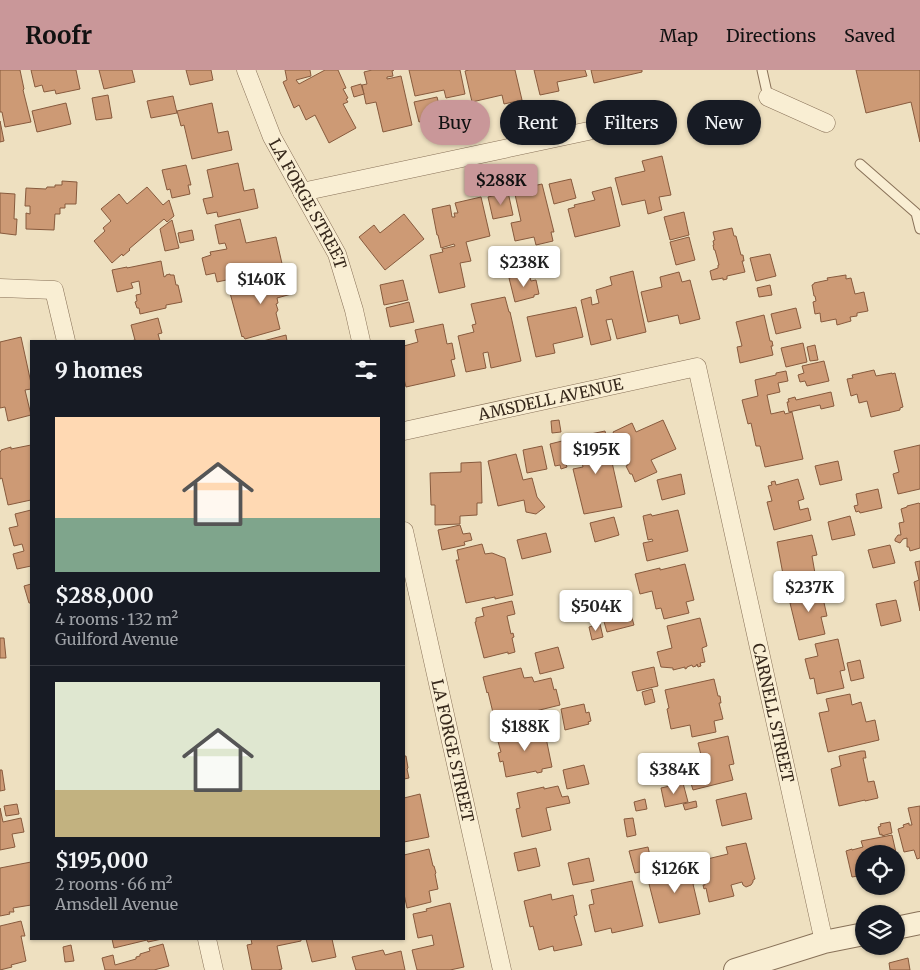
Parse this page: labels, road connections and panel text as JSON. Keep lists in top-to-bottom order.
{
  "streets": {
    "street": ["LA FORGE STREET", "AMSDELL AVENUE", "CARNELL STREET"]
  },
  "crossings": [
    ["AMSDELL AVENUE", "CARNELL STREET"]
  ],
  "page": {
    "header": "Roofr",
    "nav": ["Map", "Directions", "Saved"],
    "chip": [
      "Buy",
      "Rent",
      "Filters",
      "New"
    ],
    "price": [
      "$288K",
      "$238K",
      "$140K",
      "$195K",
      "$237K",
      "$504K",
      "$188K",
      "$384K",
      "$126K"
    ],
    "heading": "9 homes",
    "list": [
      {
        "name": "$288,000",
        "note": "4 rooms · 132 m² · Guilford Avenue"
      },
      {
        "name": "$195,000",
        "note": "2 rooms · 66 m² · Amsdell Avenue"
      }
    ]
  }
}
